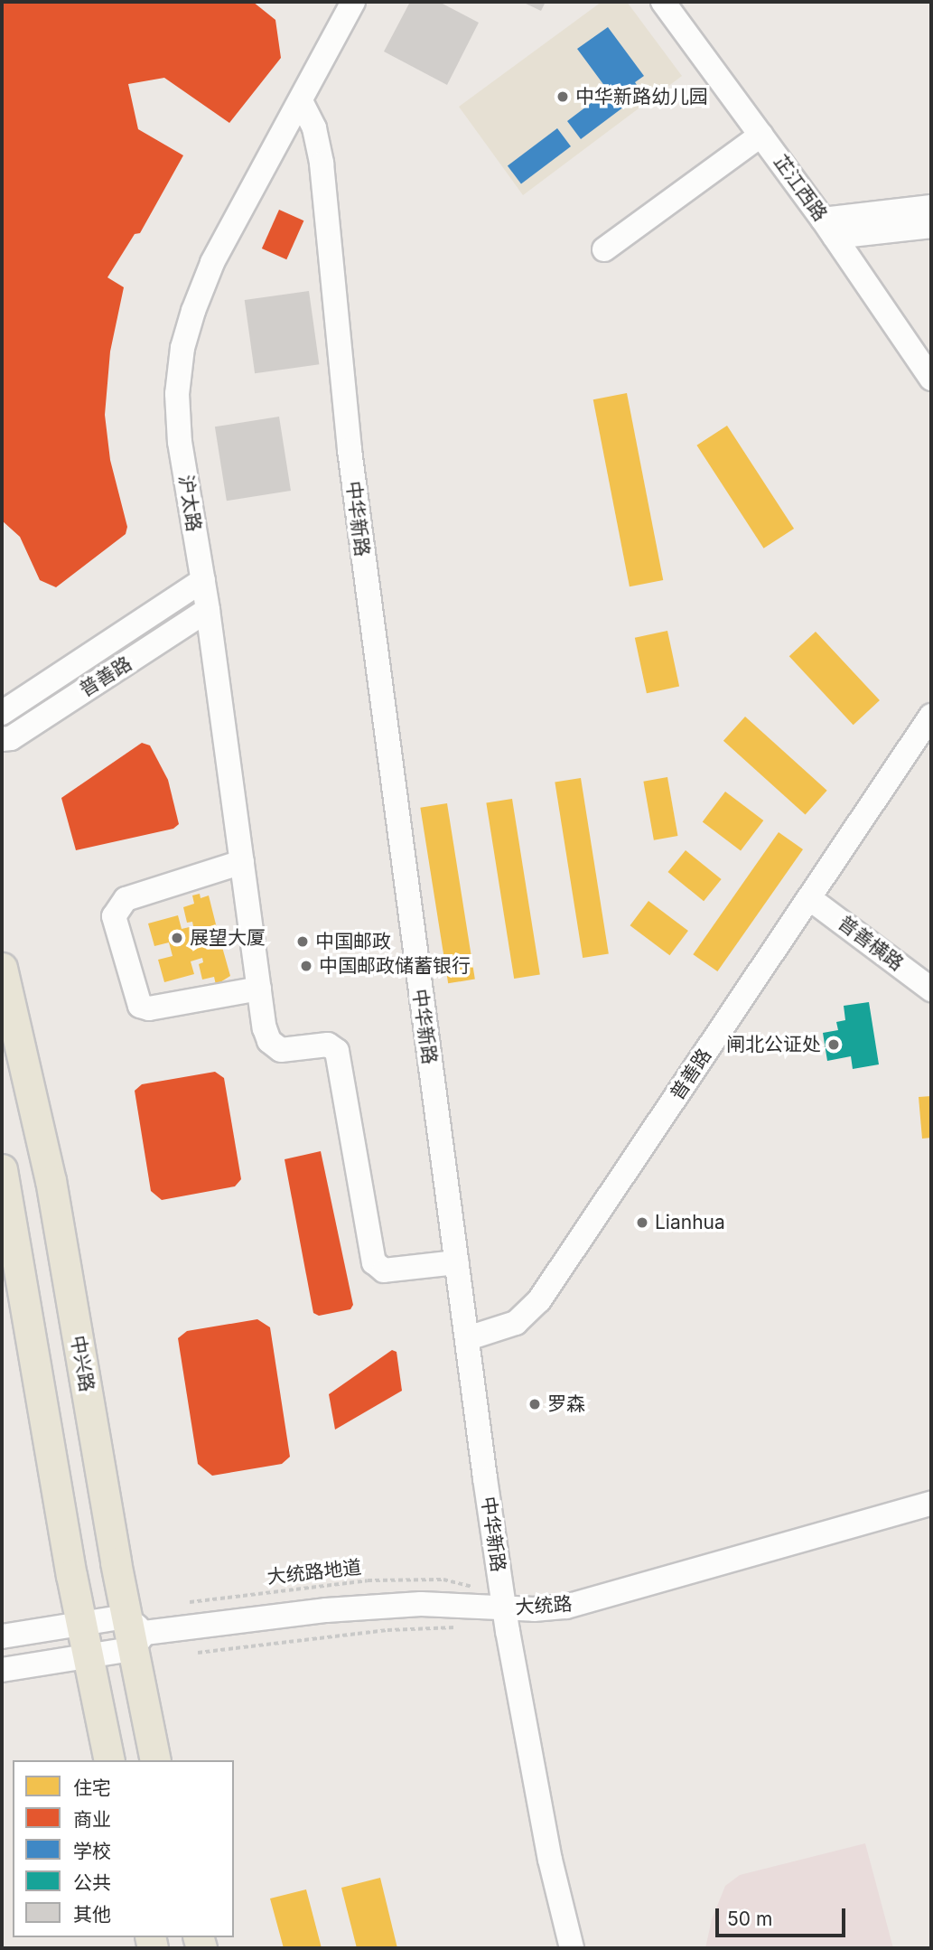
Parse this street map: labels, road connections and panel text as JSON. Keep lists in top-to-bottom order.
{
  "streets": {
    "main road": ["中兴路"],
    "street": [
      "芷江西路",
      "沪太路",
      "中华新路",
      "普善路",
      "普善横路",
      "大统路"
    ],
    "path": ["大统路地道"]
  },
  "crossings": [
    ["沪太路", "中华新路"],
    ["沪太路", "普善路"],
    ["中华新路", "普善路"],
    ["中华新路", "大统路"],
    ["普善路", "普善横路"],
    ["中兴路", "大统路"]
  ],
  "places": [
    "中华新路幼儿园",
    "展望大厦",
    "中国邮政",
    "中国邮政储蓄银行",
    "闸北公证处",
    "Lianhua",
    "罗森"
  ],
  "legend": [
    "住宅",
    "商业",
    "学校",
    "公共",
    "其他"
  ],
  "scale_bar": "50 m"
}
